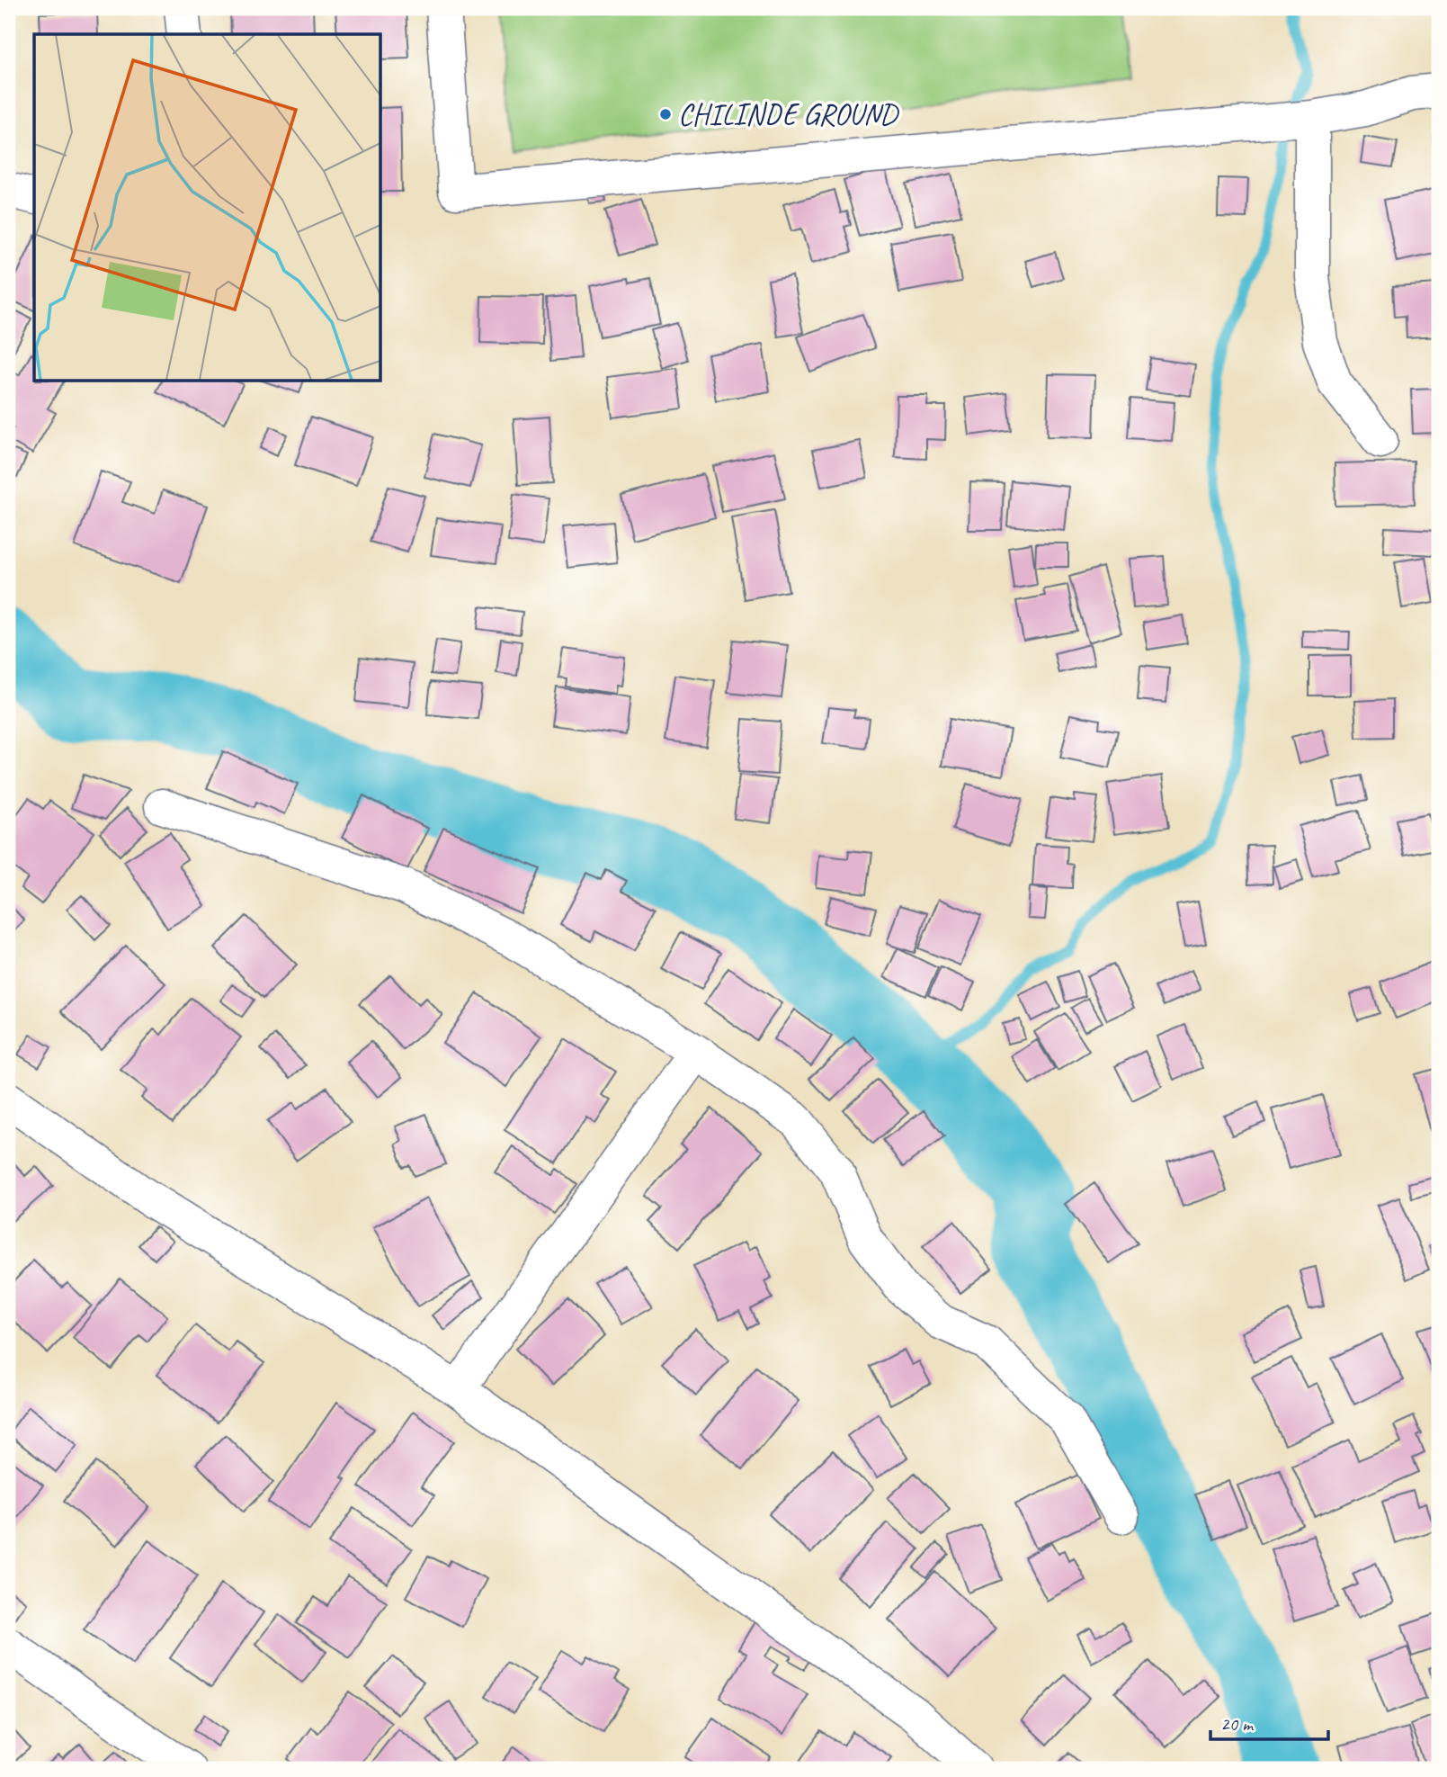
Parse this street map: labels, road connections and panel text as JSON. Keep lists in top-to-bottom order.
{
  "places": ["CHILINDE GROUND"],
  "scale_bar": "20 m"
}
